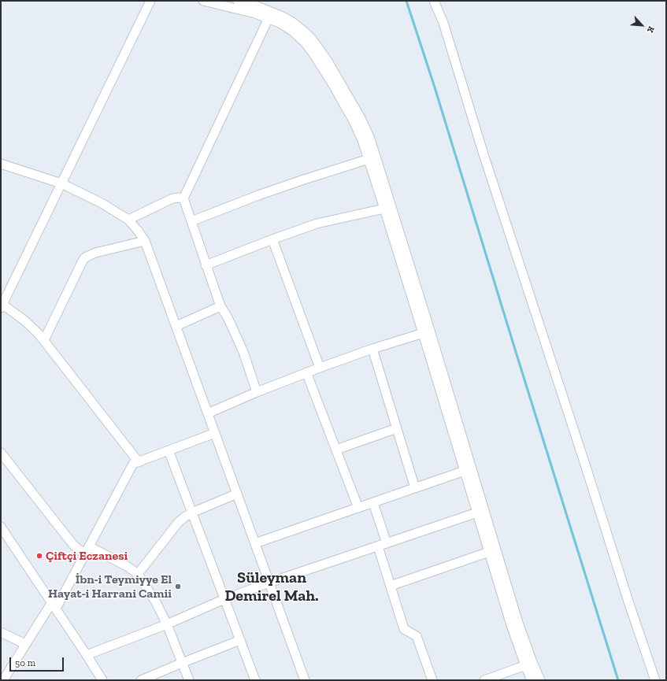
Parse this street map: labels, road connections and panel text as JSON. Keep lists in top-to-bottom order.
{
  "districts": ["Süleyman Demirel Mah."],
  "places": ["Çiftçi Eczanesi", "İbn-i Teymiyye El Hayat-i Harrani Camii"],
  "scale_bar": "50 m",
  "north": "bottom right"
}
